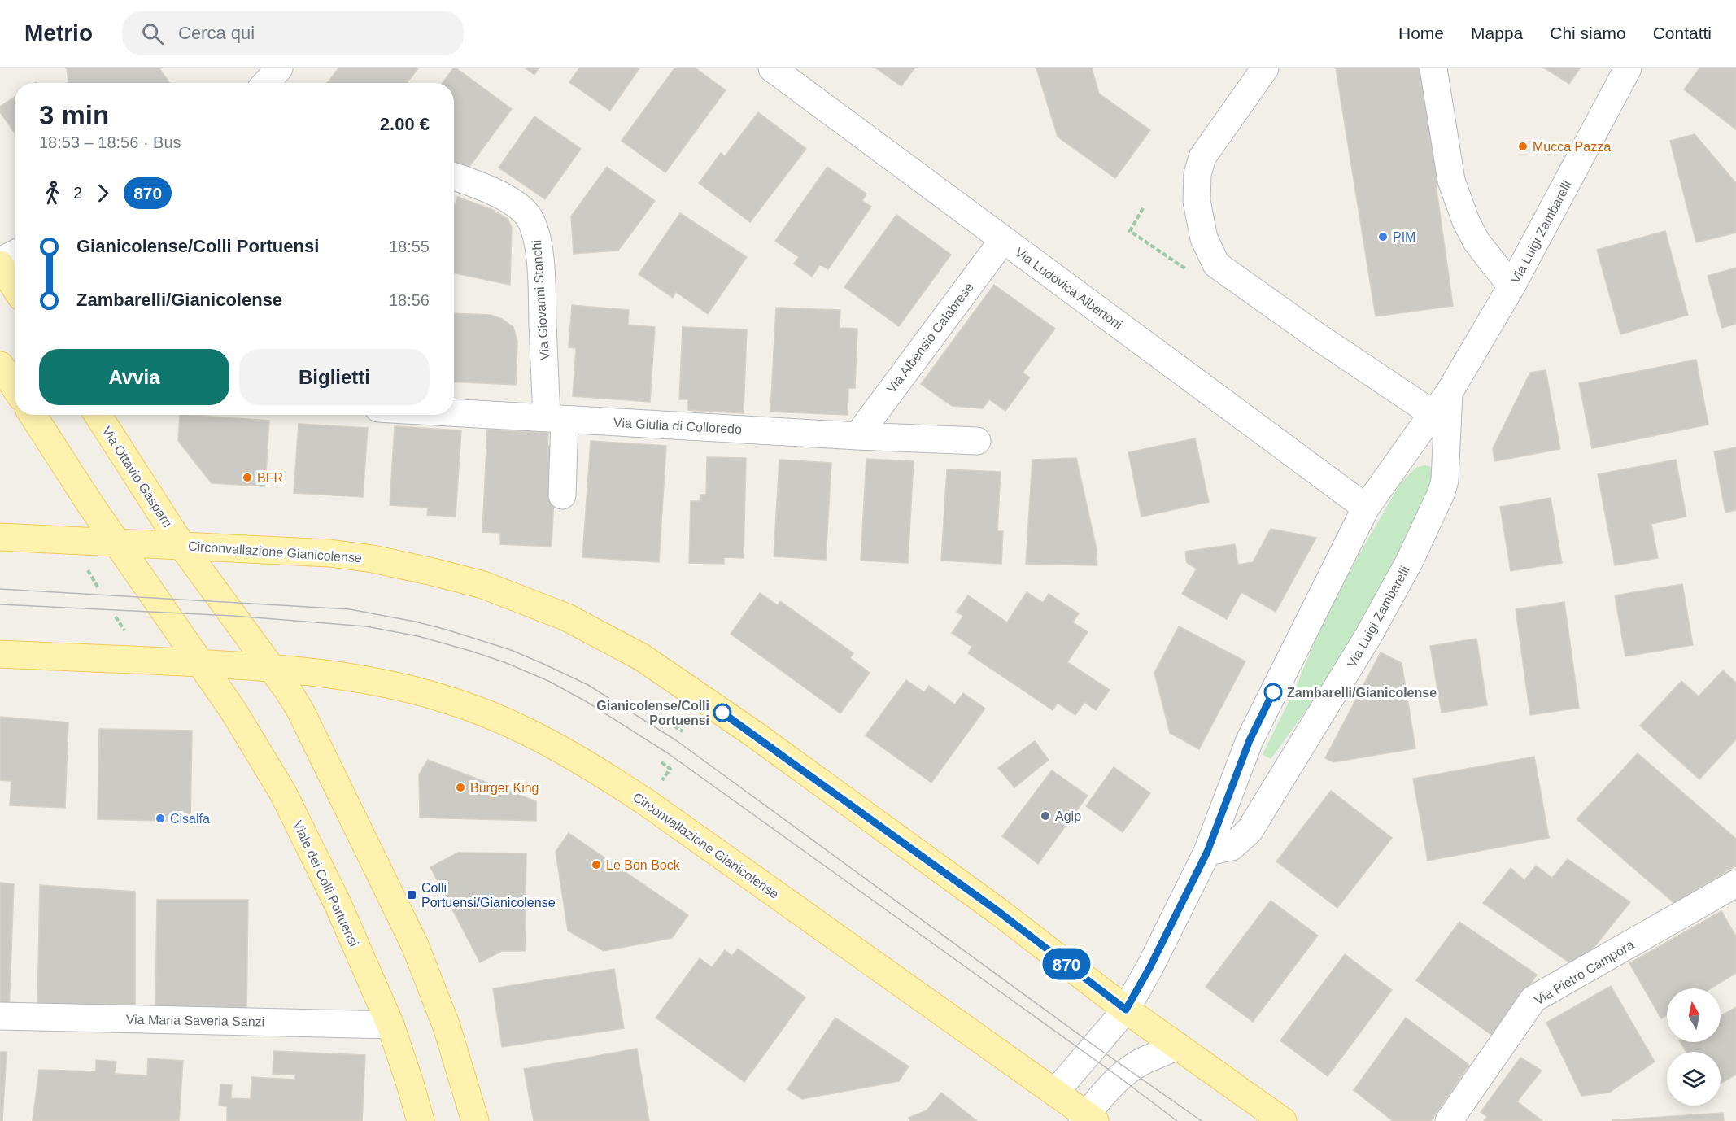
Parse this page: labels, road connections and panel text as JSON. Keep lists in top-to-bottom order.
{
  "streets": {
    "main road": ["Via Ottavio Gasparri", "Circonvallazione Gianicolense", "Viale dei Colli Portuensi"],
    "street": [
      "Via Luigi Zambarelli",
      "Via Ludovica Albertoni",
      "Via Giovanni Stanchi",
      "Via Albensio Calabrese",
      "Via Giulia di Colloredo",
      "Via Pietro Campora",
      "Via Maria Saveria Sanzi"
    ]
  },
  "crossings": [
    ["Via Luigi Zambarelli", "Via Ludovica Albertoni"],
    ["Via Luigi Zambarelli", "Circonvallazione Gianicolense"],
    ["Via Ludovica Albertoni", "Via Albensio Calabrese"],
    ["Via Giovanni Stanchi", "Via Giulia di Colloredo"],
    ["Via Albensio Calabrese", "Via Giulia di Colloredo"],
    ["Via Ottavio Gasparri", "Circonvallazione Gianicolense"],
    ["Circonvallazione Gianicolense", "Viale dei Colli Portuensi"],
    ["Viale dei Colli Portuensi", "Via Maria Saveria Sanzi"]
  ],
  "places": {
    "other": [
      "Mucca Pazza",
      "PIM",
      "BFR",
      "Zambarelli/Gianicolense",
      "Gianicolense/Colli Portuensi",
      "Burger King",
      "Agip",
      "Cisalfa",
      "Le Bon Bock"
    ],
    "transit": ["Colli Portuensi/Gianicolense"]
  },
  "lines": ["bus line 870"],
  "north": "top",
  "page": {
    "header": "Metrio",
    "search": "Cerca qui",
    "nav": [
      "Home",
      "Mappa",
      "Chi siamo",
      "Contatti"
    ],
    "on_map": "870",
    "heading": ["3 min", "18:53 – 18:56 · Bus", "2.00 €"],
    "legs": ["2", "870"],
    "list": [
      {
        "name": "Gianicolense/Colli Portuensi",
        "value": "18:55"
      },
      {
        "name": "Zambarelli/Gianicolense",
        "value": "18:56"
      }
    ],
    "buttons": ["Avvia", "Biglietti"]
  }
}
